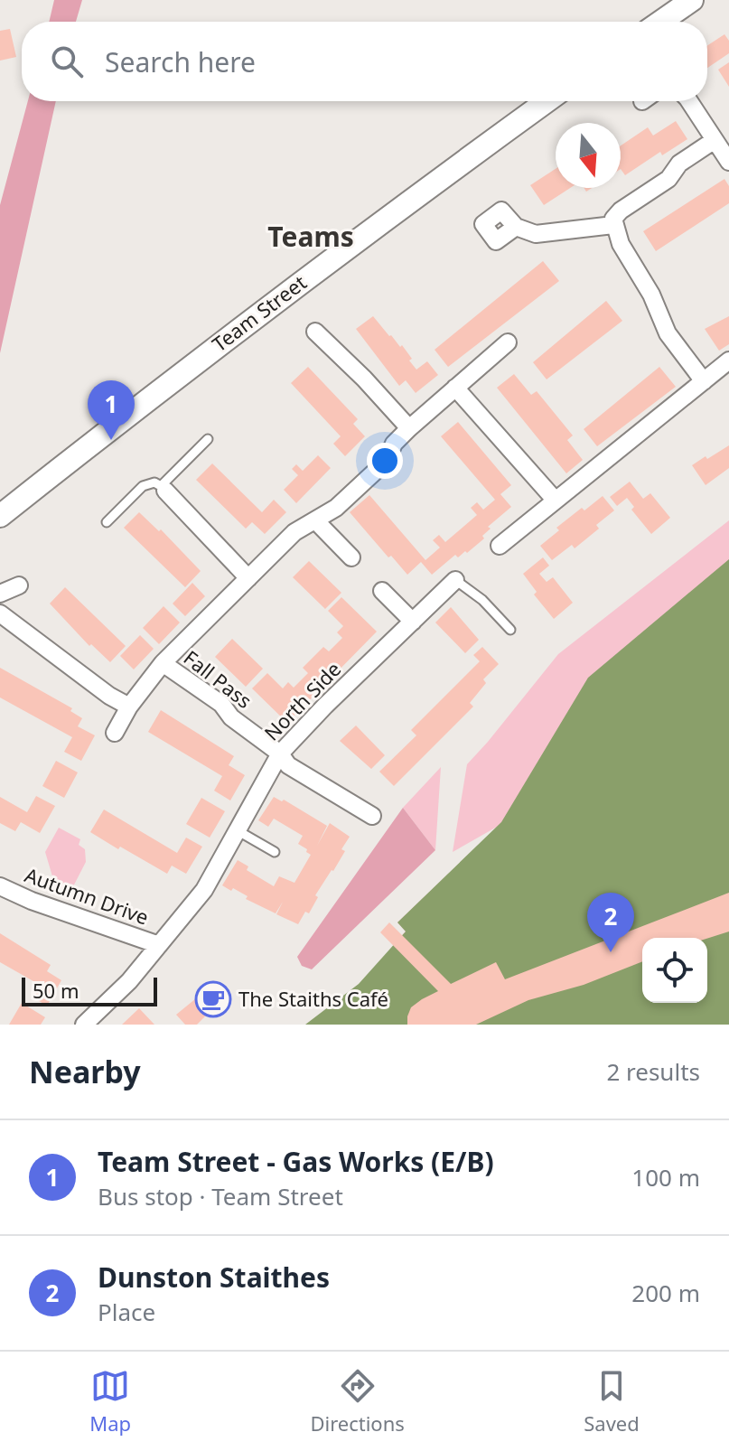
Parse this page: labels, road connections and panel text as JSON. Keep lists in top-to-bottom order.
{
  "streets": {
    "street": [
      "Team Street",
      "Fall Pass",
      "North Side",
      "Autumn Drive"
    ]
  },
  "crossings": [
    ["Fall Pass", "North Side"],
    ["North Side", "Autumn Drive"]
  ],
  "districts": ["Teams"],
  "places": {
    "cafe": ["The Staiths Café"]
  },
  "scale_bar": "50 m",
  "north": "bottom",
  "page": {
    "search": "Search here",
    "pins": ["1", "2"],
    "scale": "50 m",
    "heading": ["Nearby", "2 results"],
    "list": [
      {
        "mark": "1",
        "name": "Team Street - Gas Works (E/B)",
        "note": "Bus stop · Team Street",
        "value": "100 m"
      },
      {
        "mark": "2",
        "name": "Dunston Staithes",
        "note": "Place",
        "value": "200 m"
      }
    ],
    "nav": ["Map", "Directions", "Saved"]
  }
}
